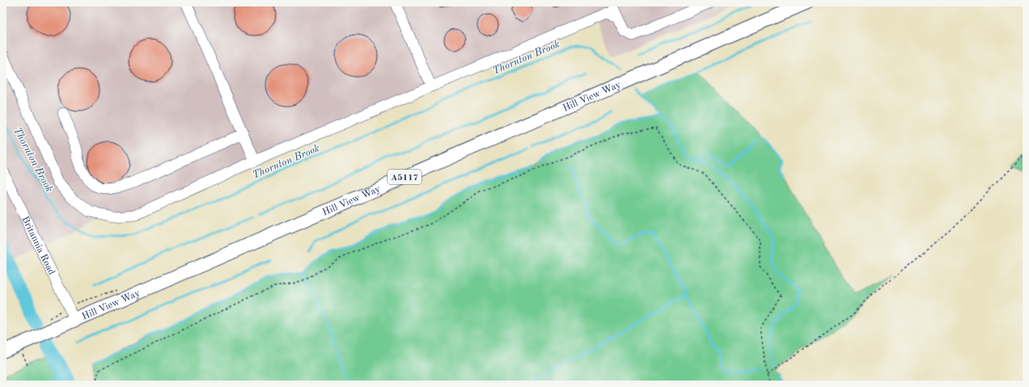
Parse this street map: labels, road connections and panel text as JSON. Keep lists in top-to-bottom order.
{
  "streets": {
    "main road": ["Hill View Way", "A5117"],
    "street": ["Britannia Road"]
  },
  "crossings": [
    ["Hill View Way", "Britannia Road"]
  ],
  "water": ["Thornton Brook"]
}
